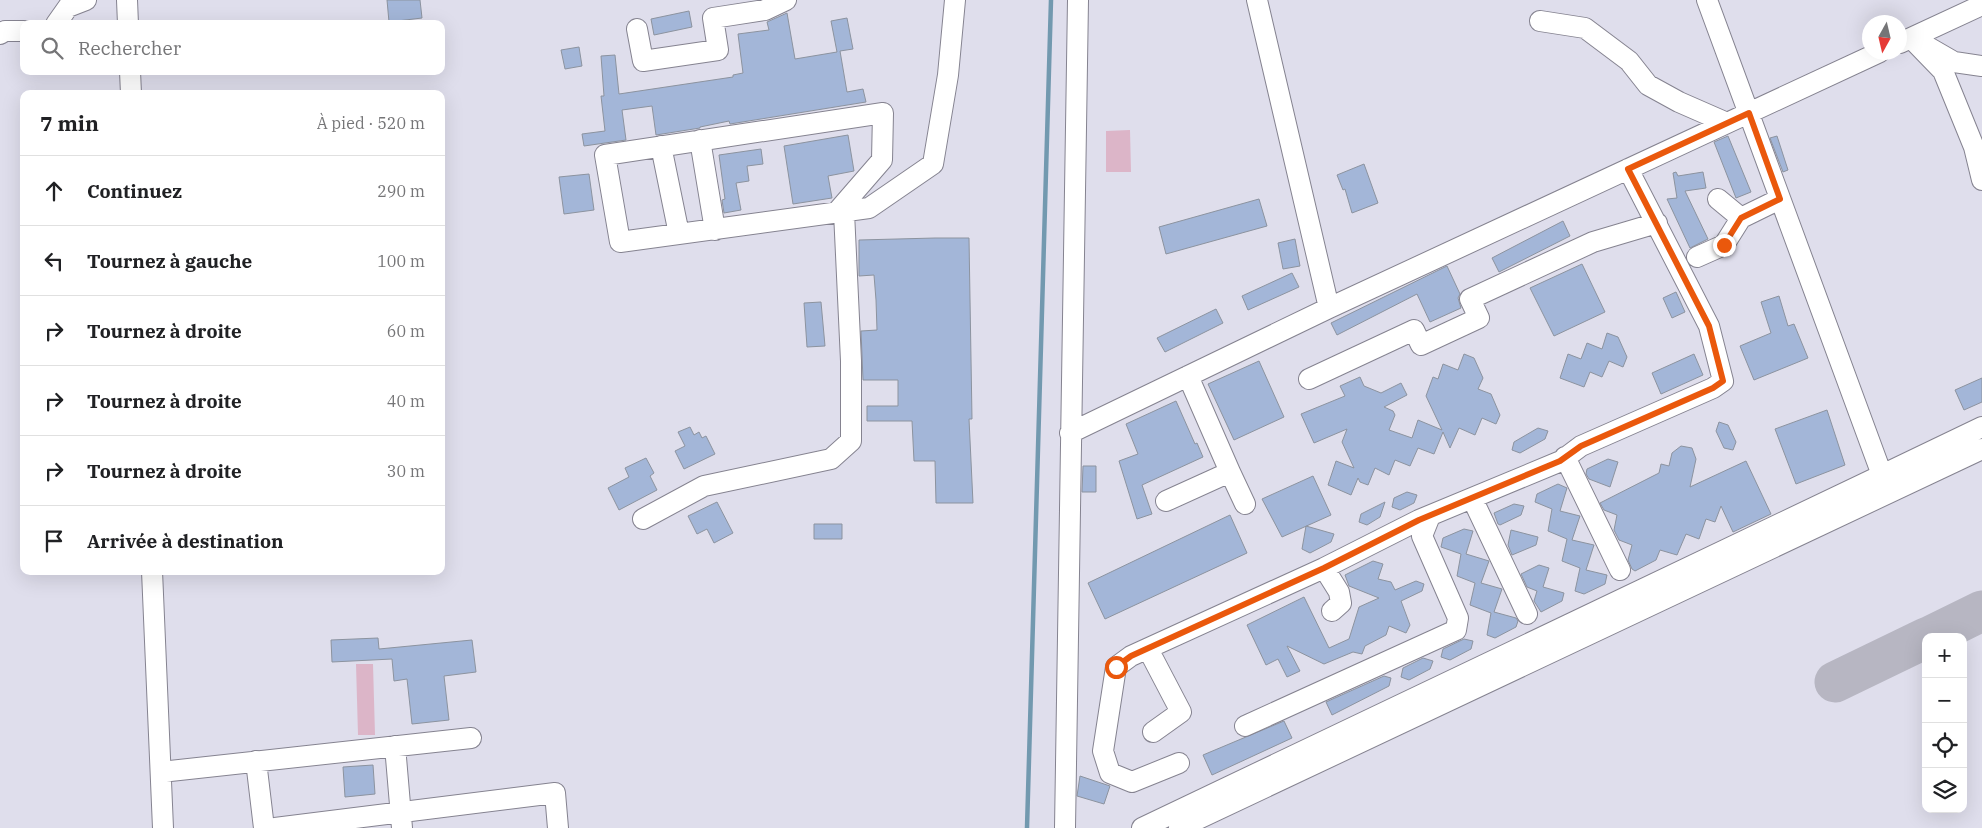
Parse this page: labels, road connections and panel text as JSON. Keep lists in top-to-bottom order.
{
  "north": "bottom",
  "page": {
    "search": "Rechercher",
    "heading": ["7 min", "À pied · 520 m"],
    "list": [
      ["Continuez", "290 m"],
      ["Tournez à gauche", "100 m"],
      ["Tournez à droite", "60 m"],
      ["Tournez à droite", "40 m"],
      ["Tournez à droite", "30 m"],
      "Arrivée à destination"
    ],
    "map_buttons": ["+", "−"]
  }
}
